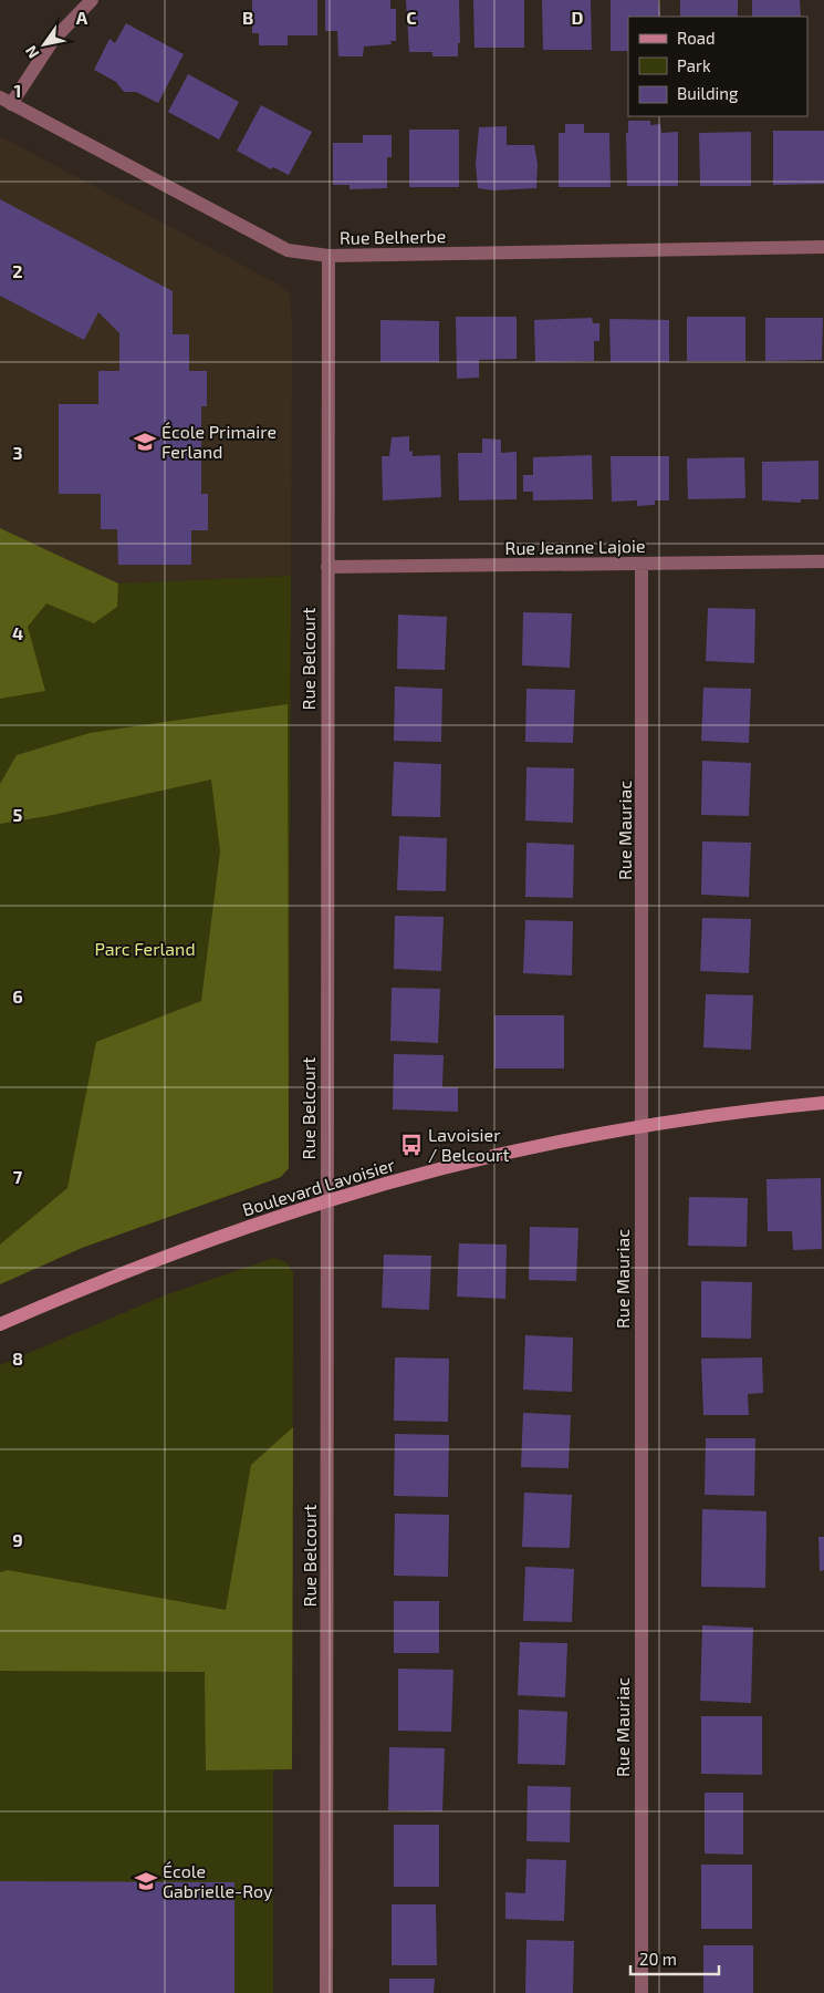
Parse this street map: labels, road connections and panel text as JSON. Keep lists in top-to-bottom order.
{
  "streets": {
    "street": [
      "Rue Belherbe",
      "Rue Jeanne Lajoie",
      "Rue Belcourt",
      "Rue Mauriac",
      "Boulevard Lavoisier"
    ]
  },
  "crossings": [
    ["Rue Belherbe", "Rue Belcourt"],
    ["Rue Jeanne Lajoie", "Rue Belcourt"],
    ["Rue Jeanne Lajoie", "Rue Mauriac"],
    ["Rue Belcourt", "Boulevard Lavoisier"],
    ["Rue Mauriac", "Boulevard Lavoisier"]
  ],
  "parks": ["Parc Ferland"],
  "places": {
    "school or university": ["École Primaire Ferland", "École Gabrielle-Roy"],
    "bus stop": ["Lavoisier / Belcourt"]
  },
  "legend": ["Road", "Park", "Building"],
  "scale_bar": "20 m",
  "north": "bottom left",
  "grid": {
    "columns": [
      "A",
      "B",
      "C",
      "D"
    ],
    "rows": [
      "1",
      "2",
      "3",
      "4",
      "5",
      "6",
      "7",
      "8",
      "9"
    ]
  }
}
